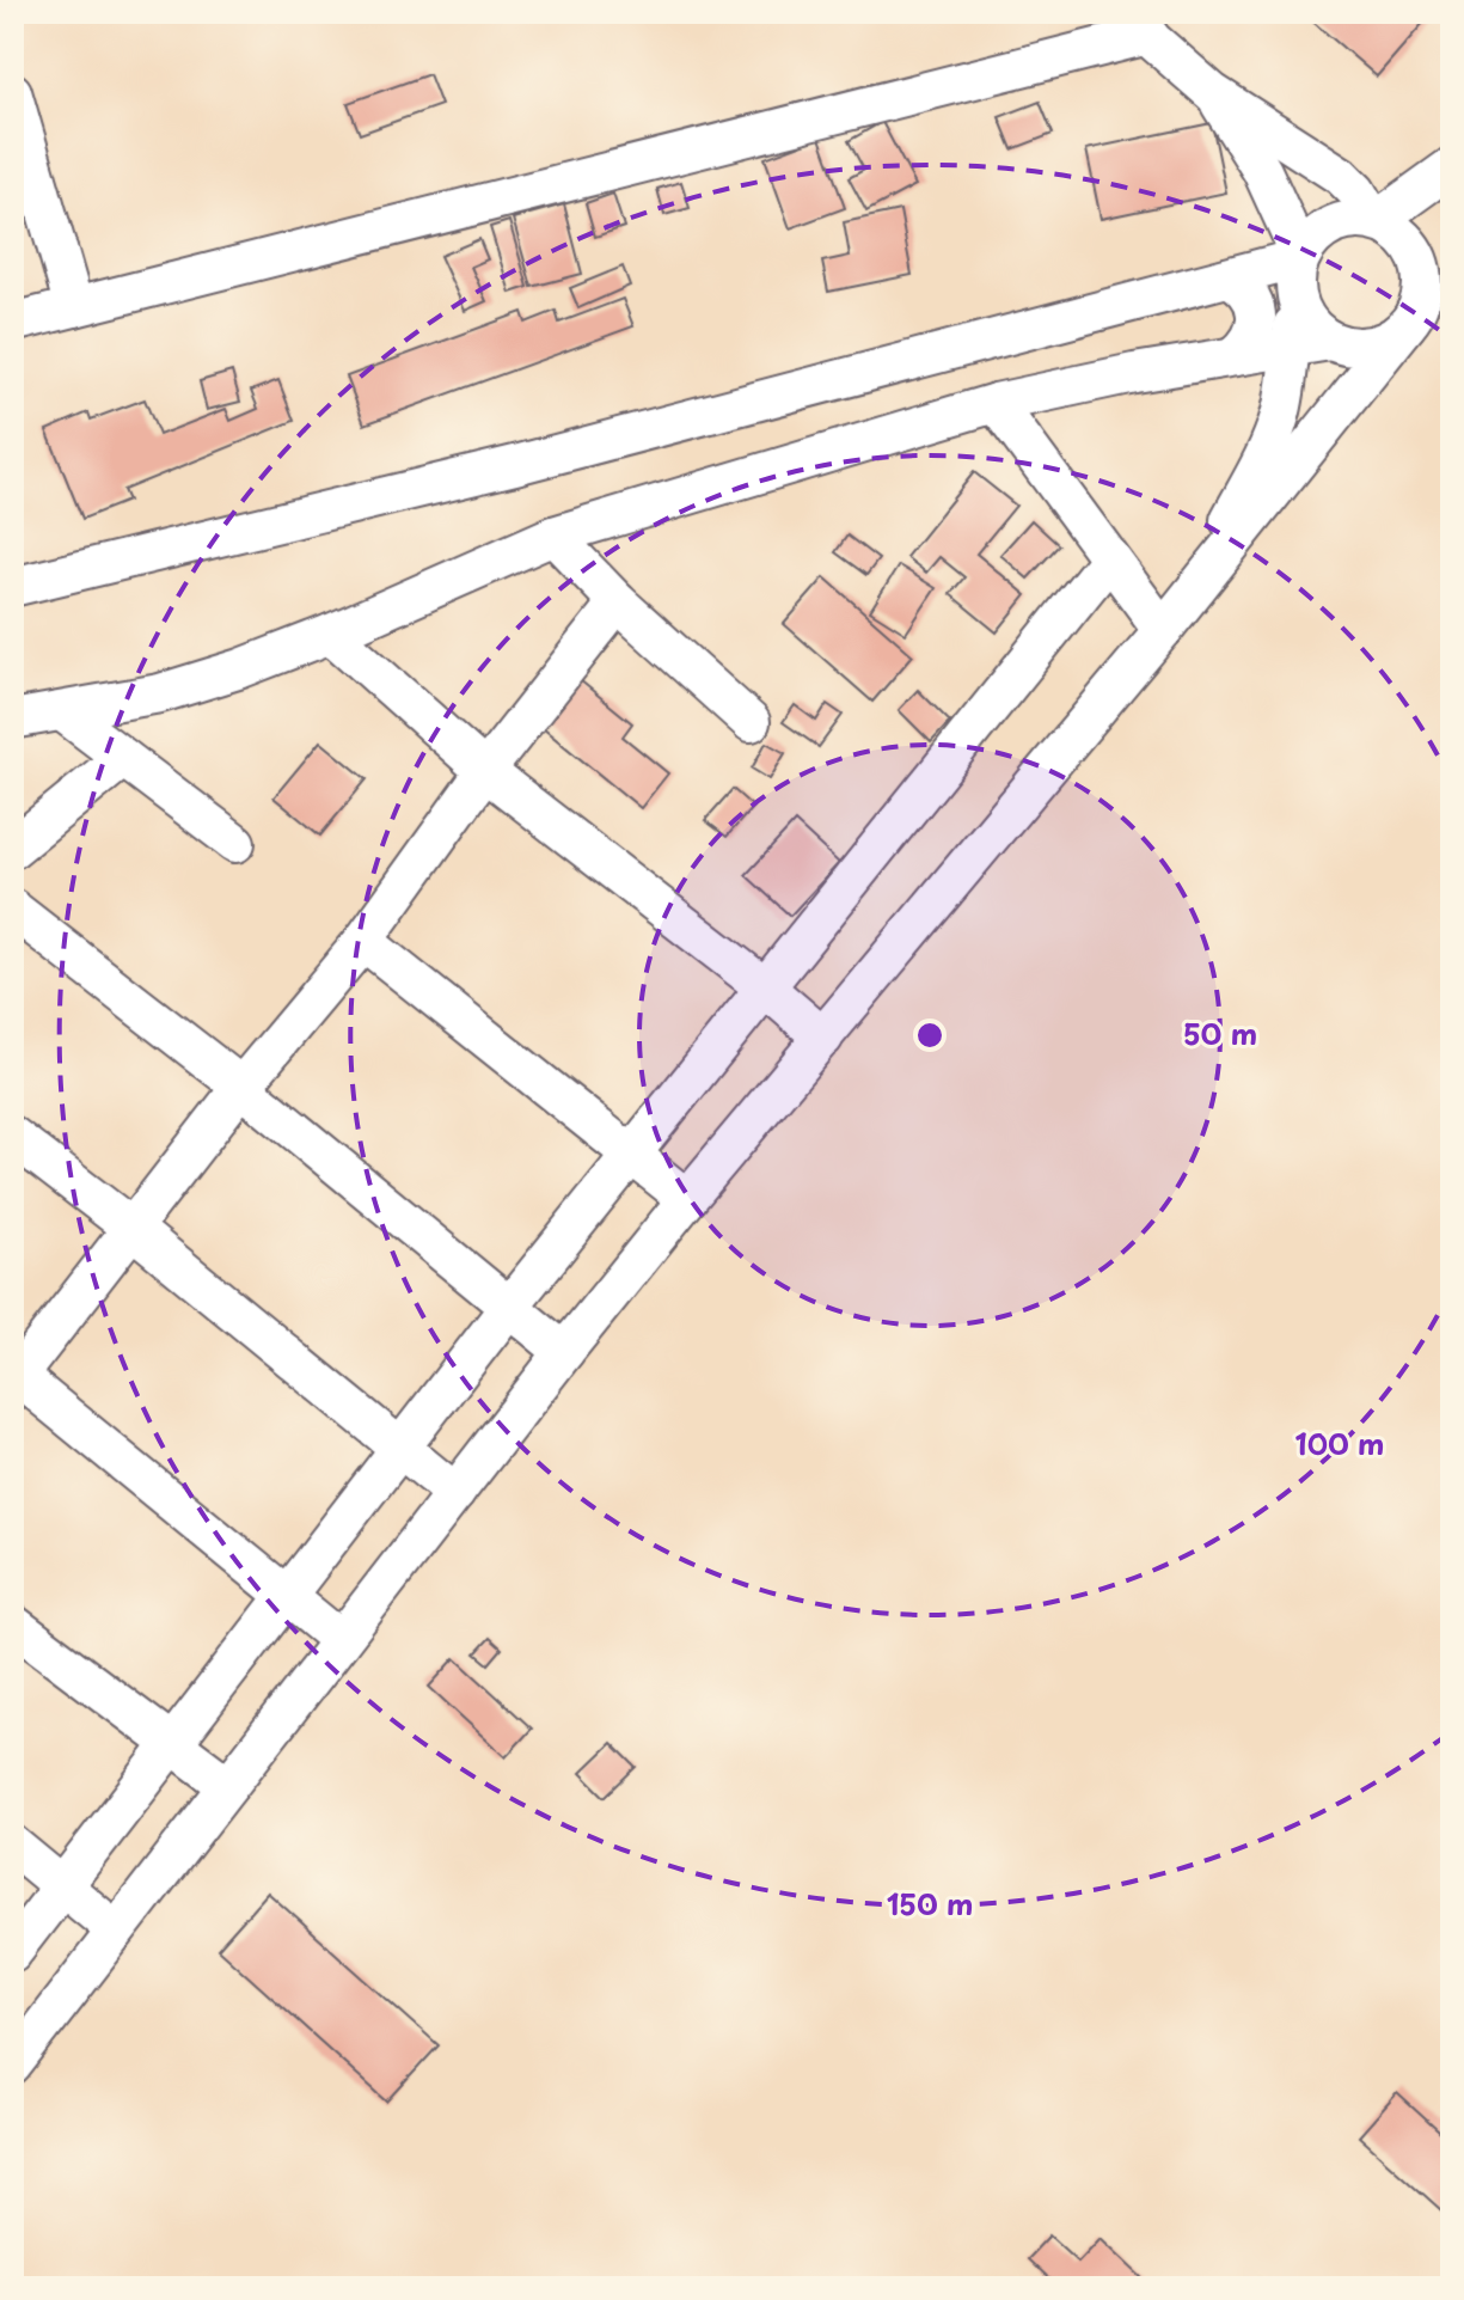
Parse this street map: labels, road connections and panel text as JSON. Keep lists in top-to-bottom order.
{
  "rings": ["50 m", "100 m", "150 m"]
}
